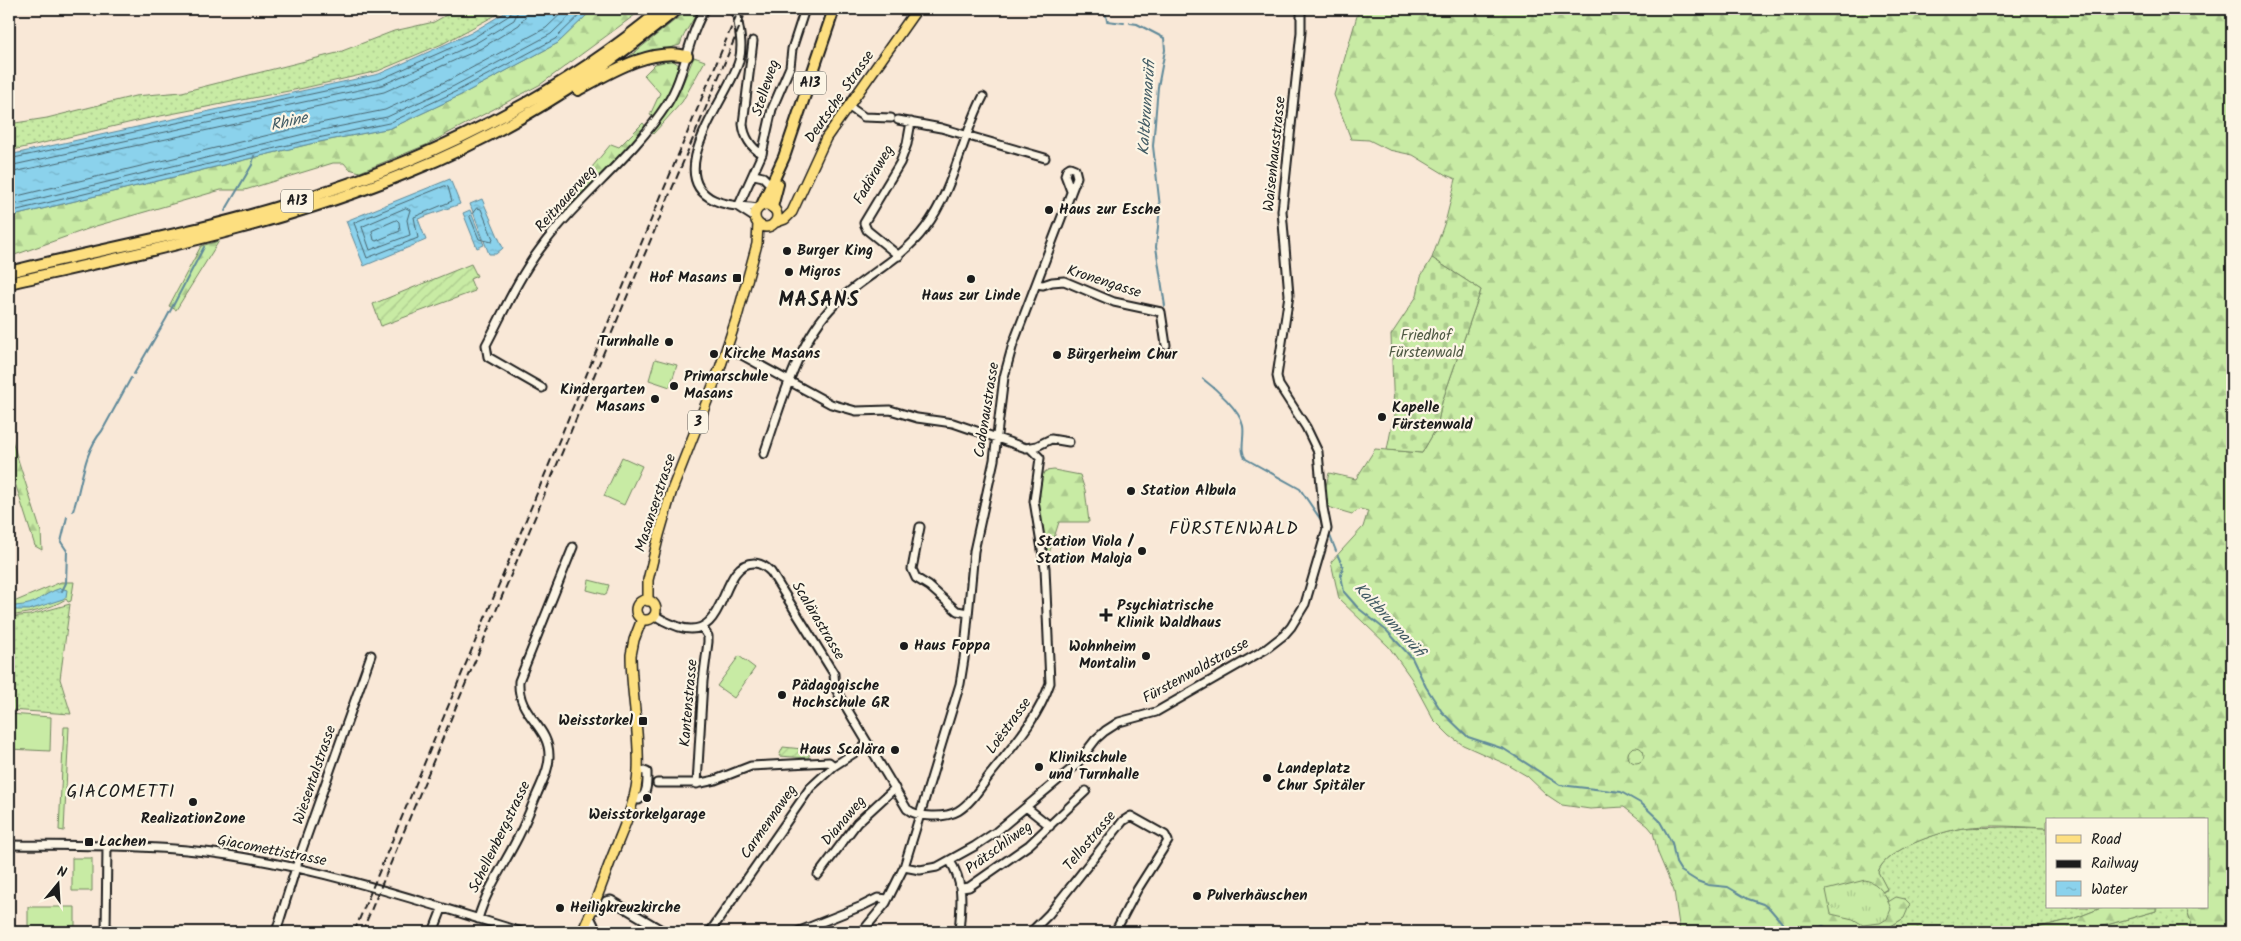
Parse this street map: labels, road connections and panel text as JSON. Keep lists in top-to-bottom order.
{
  "streets": {
    "highway": ["A13"],
    "main road": ["Deutsche Strasse", "3", "Masanserstrasse"],
    "street": [
      "Stelleweg",
      "Waisenhausstrasse",
      "Fadäraweg",
      "Reitnauerweg",
      "Kronengasse",
      "Cadonaustrasse",
      "Scalärastrasse",
      "Fürstenwaldstrasse",
      "Kantenstrasse",
      "Loëstrasse",
      "Wiesentalstrasse",
      "Dianaweg",
      "Carmennaweg",
      "Schellenbergstrasse",
      "Tellostrasse",
      "Prätschliweg",
      "Giacomettistrasse"
    ]
  },
  "crossings": [
    ["A13", "Reitnauerweg"],
    ["A13", "Masanserstrasse"],
    ["Deutsche Strasse", "3"],
    ["Waisenhausstrasse", "Fürstenwaldstrasse"],
    ["Kronengasse", "Cadonaustrasse"],
    ["Cadonaustrasse", "Scalärastrasse"],
    ["Cadonaustrasse", "Loëstrasse"],
    ["3", "Masanserstrasse"],
    ["Scalärastrasse", "Kantenstrasse"],
    ["Scalärastrasse", "Loëstrasse"],
    ["Scalärastrasse", "Dianaweg"],
    ["Scalärastrasse", "Carmennaweg"],
    ["Fürstenwaldstrasse", "Prätschliweg"],
    ["Wiesentalstrasse", "Giacomettistrasse"],
    ["Schellenbergstrasse", "Giacomettistrasse"]
  ],
  "districts": ["MASANS", "FÜRSTENWALD", "GIACOMETTI"],
  "water": ["Kaltbrunnarüfi", "Rhine"],
  "parks": ["Friedhof Fürstenwald"],
  "places": {
    "other": [
      "Haus zur Esche",
      "Burger King",
      "Migros",
      "Haus zur Linde",
      "Turnhalle",
      "Kirche Masans",
      "Bürgerheim Chur",
      "Primarschule Masans",
      "Kindergarten Masans",
      "Kapelle Fürstenwald",
      "Station Albula",
      "Station Viola / Station Maloja",
      "Haus Foppa",
      "Wohnheim Montalin",
      "Pädagogische Hochschule GR",
      "Haus Scalära",
      "Klinikschule und Turnhalle",
      "Landeplatz Chur Spitäler",
      "Weisstorkelgarage",
      "RealizationZone",
      "Pulverhäuschen",
      "Heiligkreuzkirche"
    ],
    "transit": ["Hof Masans", "Weisstorkel", "Lachen"],
    "health": ["Psychiatrische Klinik Waldhaus"]
  },
  "legend": ["Road", "Railway", "Water"],
  "north": "top"
}
